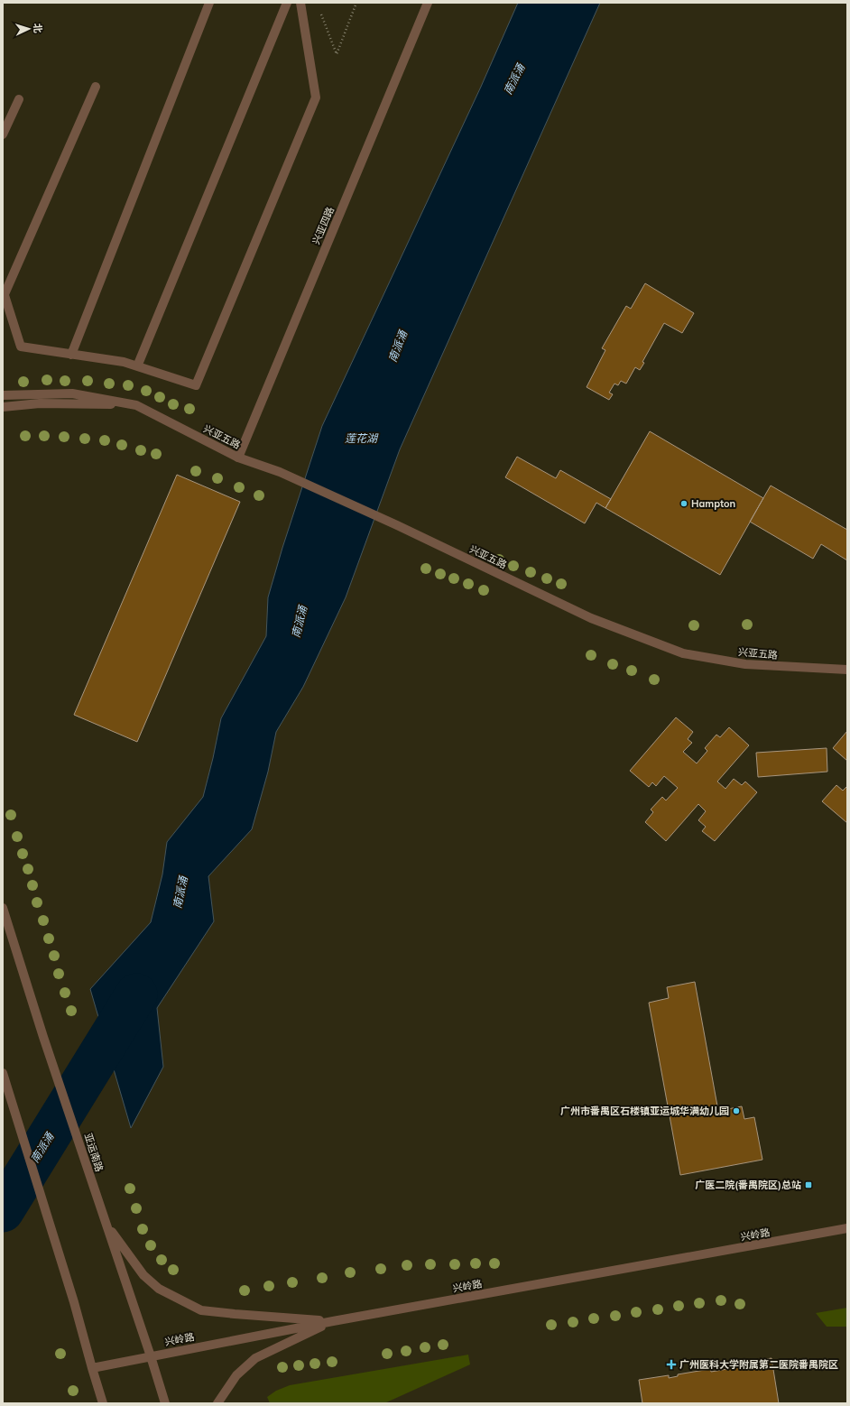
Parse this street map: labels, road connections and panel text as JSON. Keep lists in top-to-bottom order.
{
  "streets": {
    "street": [
      "兴亚四路",
      "兴亚五路",
      "亚运南路",
      "兴岭路"
    ]
  },
  "crossings": [
    ["兴亚四路", "兴亚五路"],
    ["亚运南路", "兴岭路"]
  ],
  "water": ["南派涌", "莲花湖"],
  "places": {
    "other": ["Hampton", "广州市番禺区石楼镇亚运城华满幼儿园"],
    "transit": ["广医二院(番禺院区)总站"],
    "health": ["广州医科大学附属第二医院番禺院区"]
  },
  "north": "right"
}
